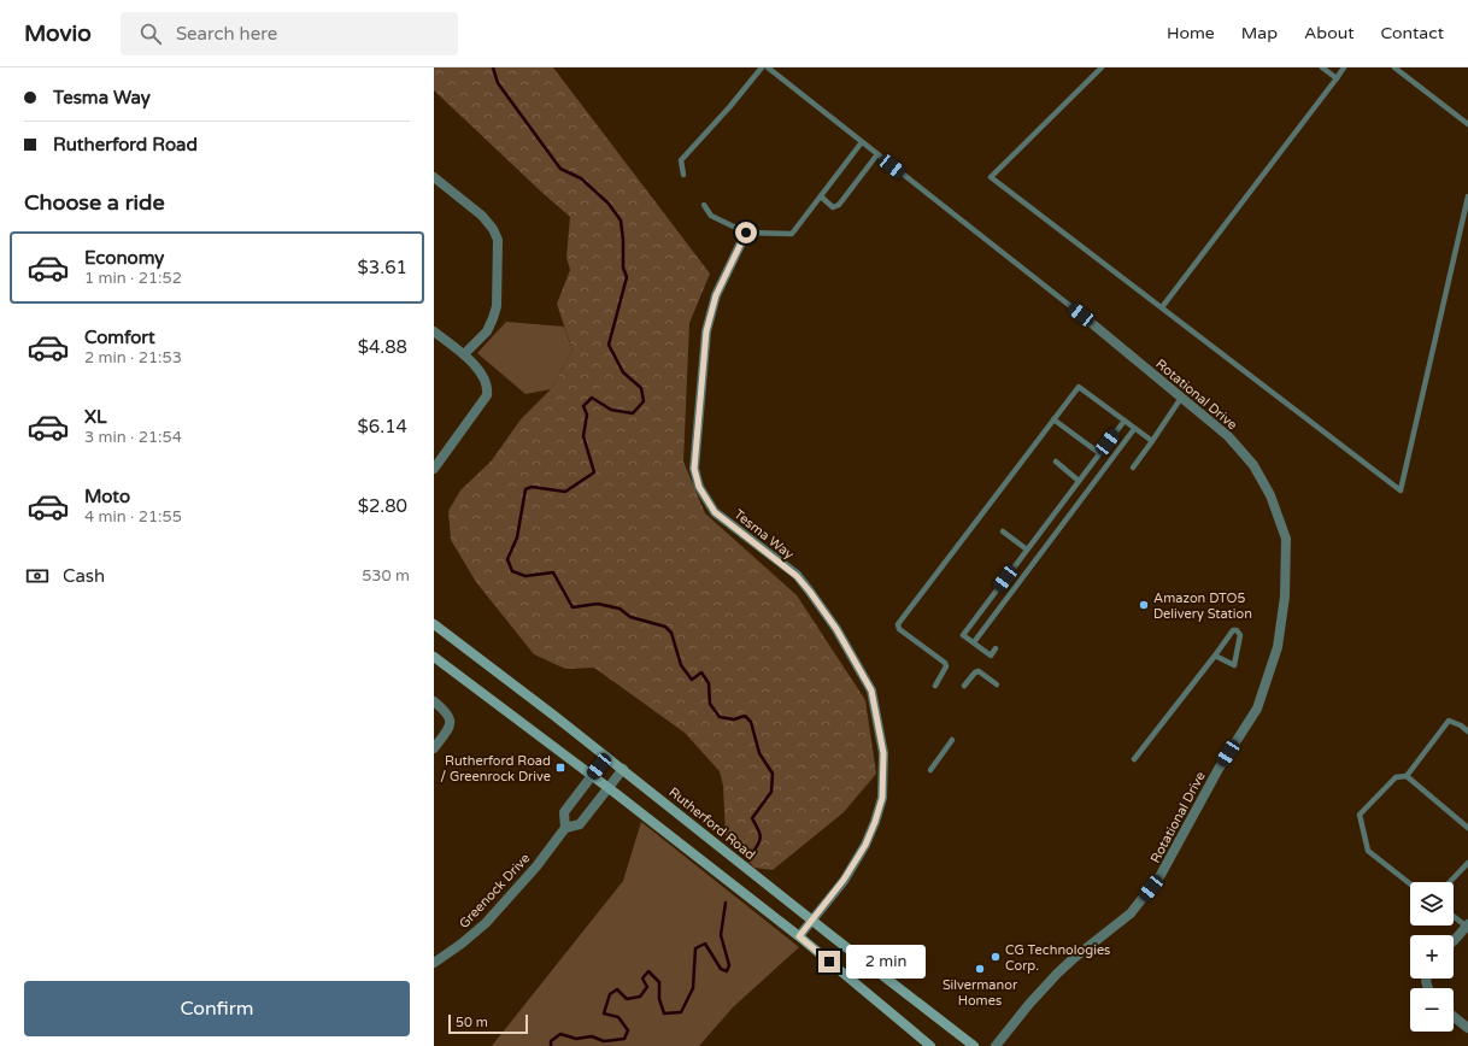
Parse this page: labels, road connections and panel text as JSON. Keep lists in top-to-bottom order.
{
  "streets": {
    "main road": ["Rutherford Road"],
    "street": ["Rotational Drive", "Tesma Way", "Greenock Drive"]
  },
  "crossings": [
    ["Tesma Way", "Rutherford Road"],
    ["Rutherford Road", "Greenock Drive"]
  ],
  "places": {
    "other": ["Amazon DTO5 Delivery Station", "CG Technologies Corp.", "Silvermanor Homes"],
    "transit": ["Rutherford Road / Greenrock Drive"]
  },
  "scale_bar": "50 m",
  "page": {
    "header": "Movio",
    "search": "Search here",
    "nav": [
      "Home",
      "Map",
      "About",
      "Contact"
    ],
    "banner": ["Tesma Way", "Rutherford Road"],
    "heading": "Choose a ride",
    "list": [
      {
        "name": "Economy",
        "note": "1 min · 21:52",
        "value": "$3.61"
      },
      {
        "name": "Comfort",
        "note": "2 min · 21:53",
        "value": "$4.88"
      },
      {
        "name": "XL",
        "note": "3 min · 21:54",
        "value": "$6.14"
      },
      {
        "name": "Moto",
        "note": "4 min · 21:55",
        "value": "$2.80"
      }
    ],
    "pay": ["Cash", "530 m"],
    "map_buttons": ["+", "−"],
    "bubble": "2 min",
    "buttons": "Confirm",
    "scale": "50 m"
  }
}
